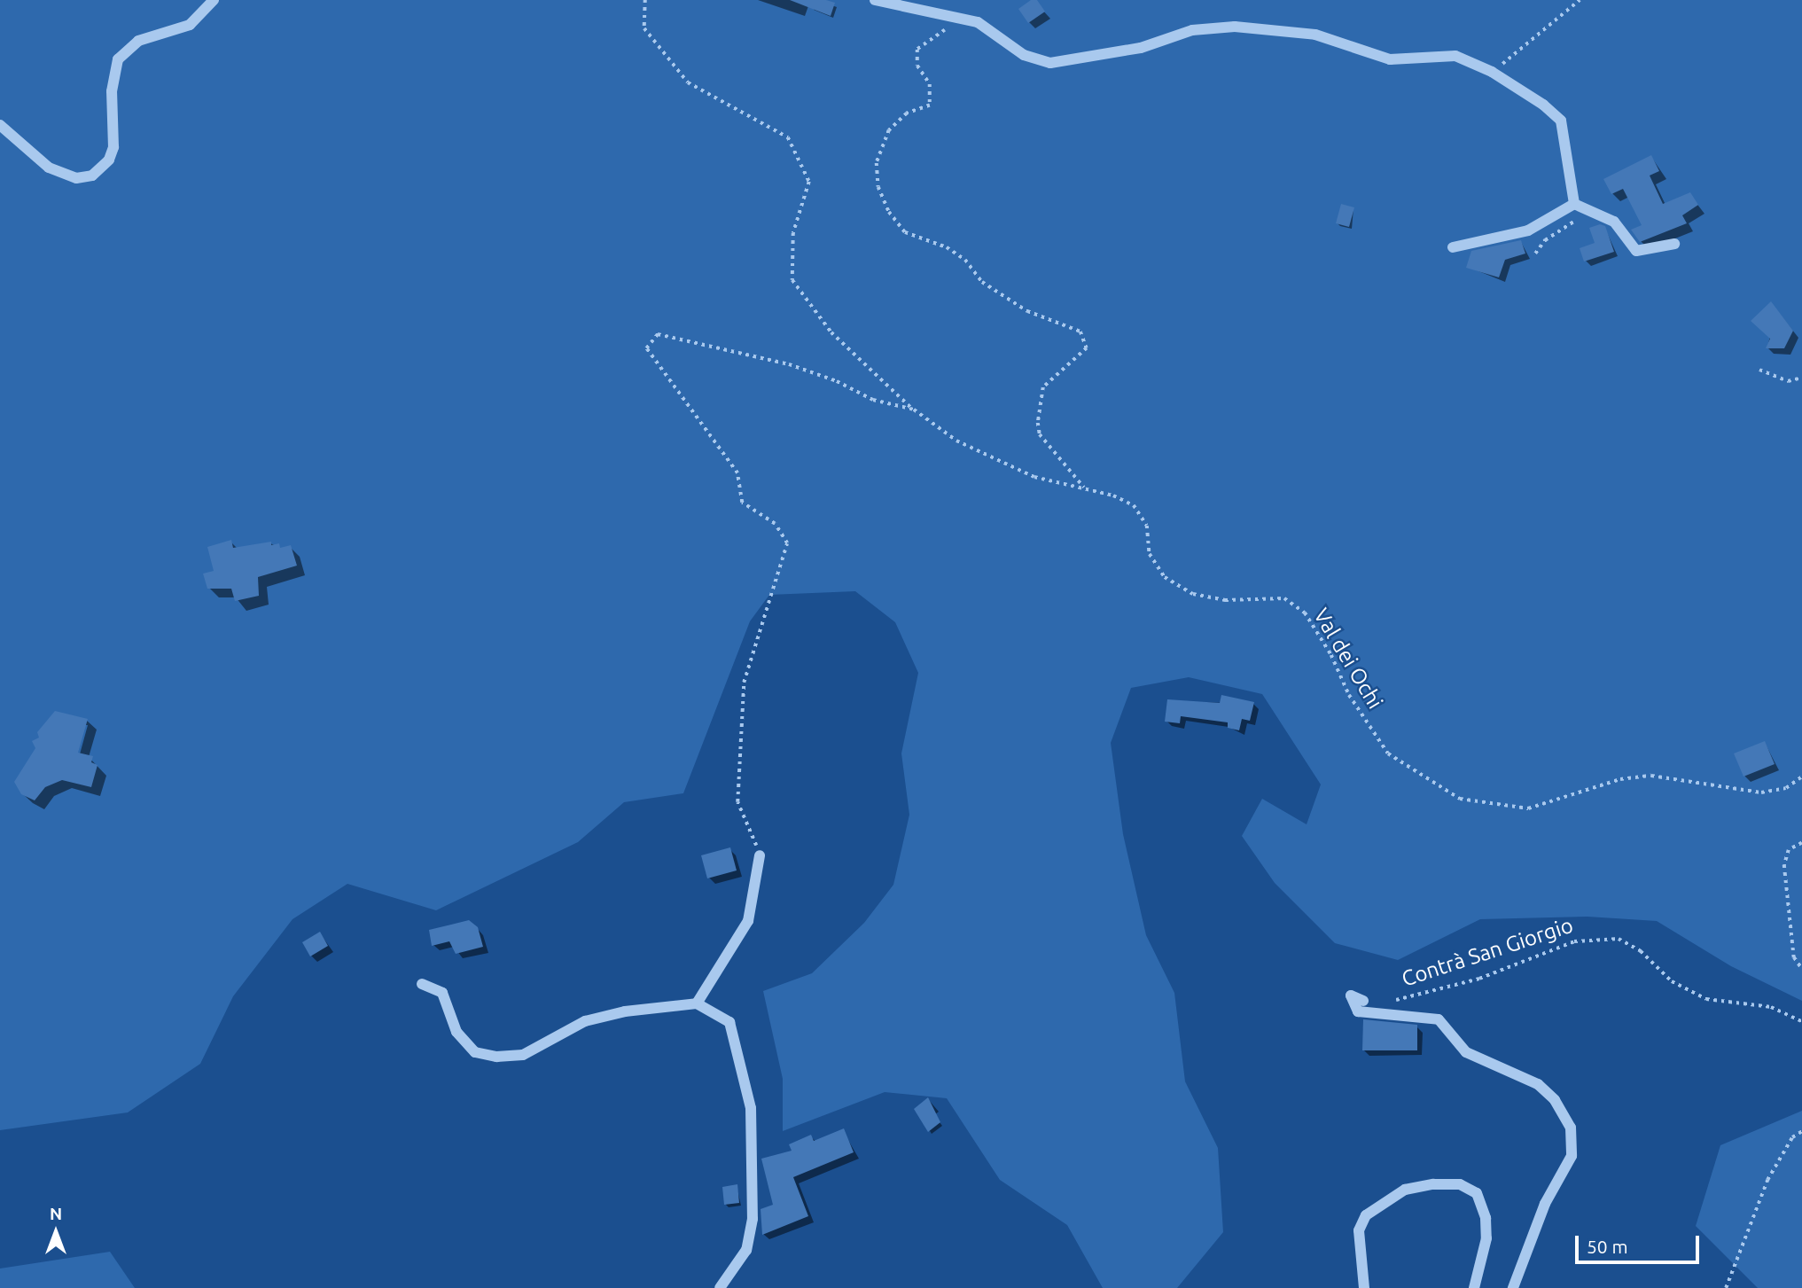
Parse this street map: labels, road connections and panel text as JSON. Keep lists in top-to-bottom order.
{
  "streets": {
    "street": ["Contrà San Giorgio"],
    "path": ["Val dei Ochi"]
  },
  "scale_bar": "50 m",
  "north": "top"
}
